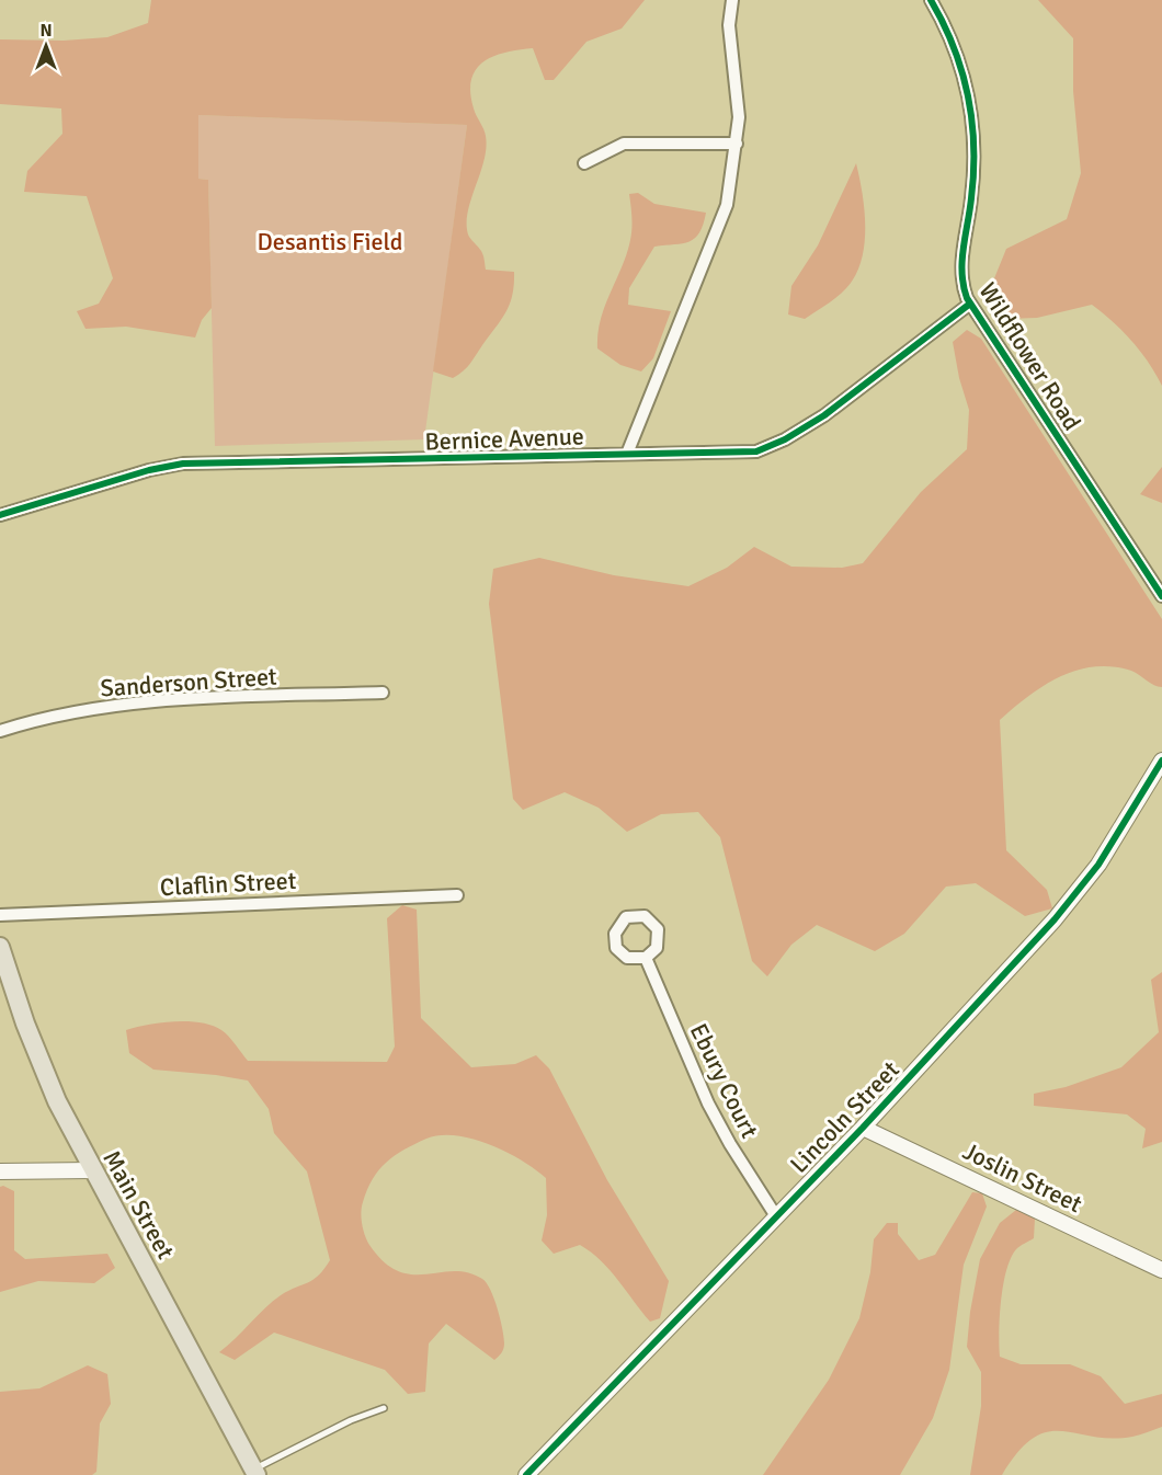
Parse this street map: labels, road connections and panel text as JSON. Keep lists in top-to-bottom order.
{
  "streets": {
    "main road": ["Main Street"],
    "street": [
      "Wildflower Road",
      "Bernice Avenue",
      "Sanderson Street",
      "Claflin Street",
      "Ebury Court",
      "Lincoln Street",
      "Joslin Street"
    ]
  },
  "crossings": [
    ["Wildflower Road", "Bernice Avenue"],
    ["Ebury Court", "Lincoln Street"],
    ["Lincoln Street", "Joslin Street"]
  ],
  "parks": ["Desantis Field"],
  "north": "top"
}
